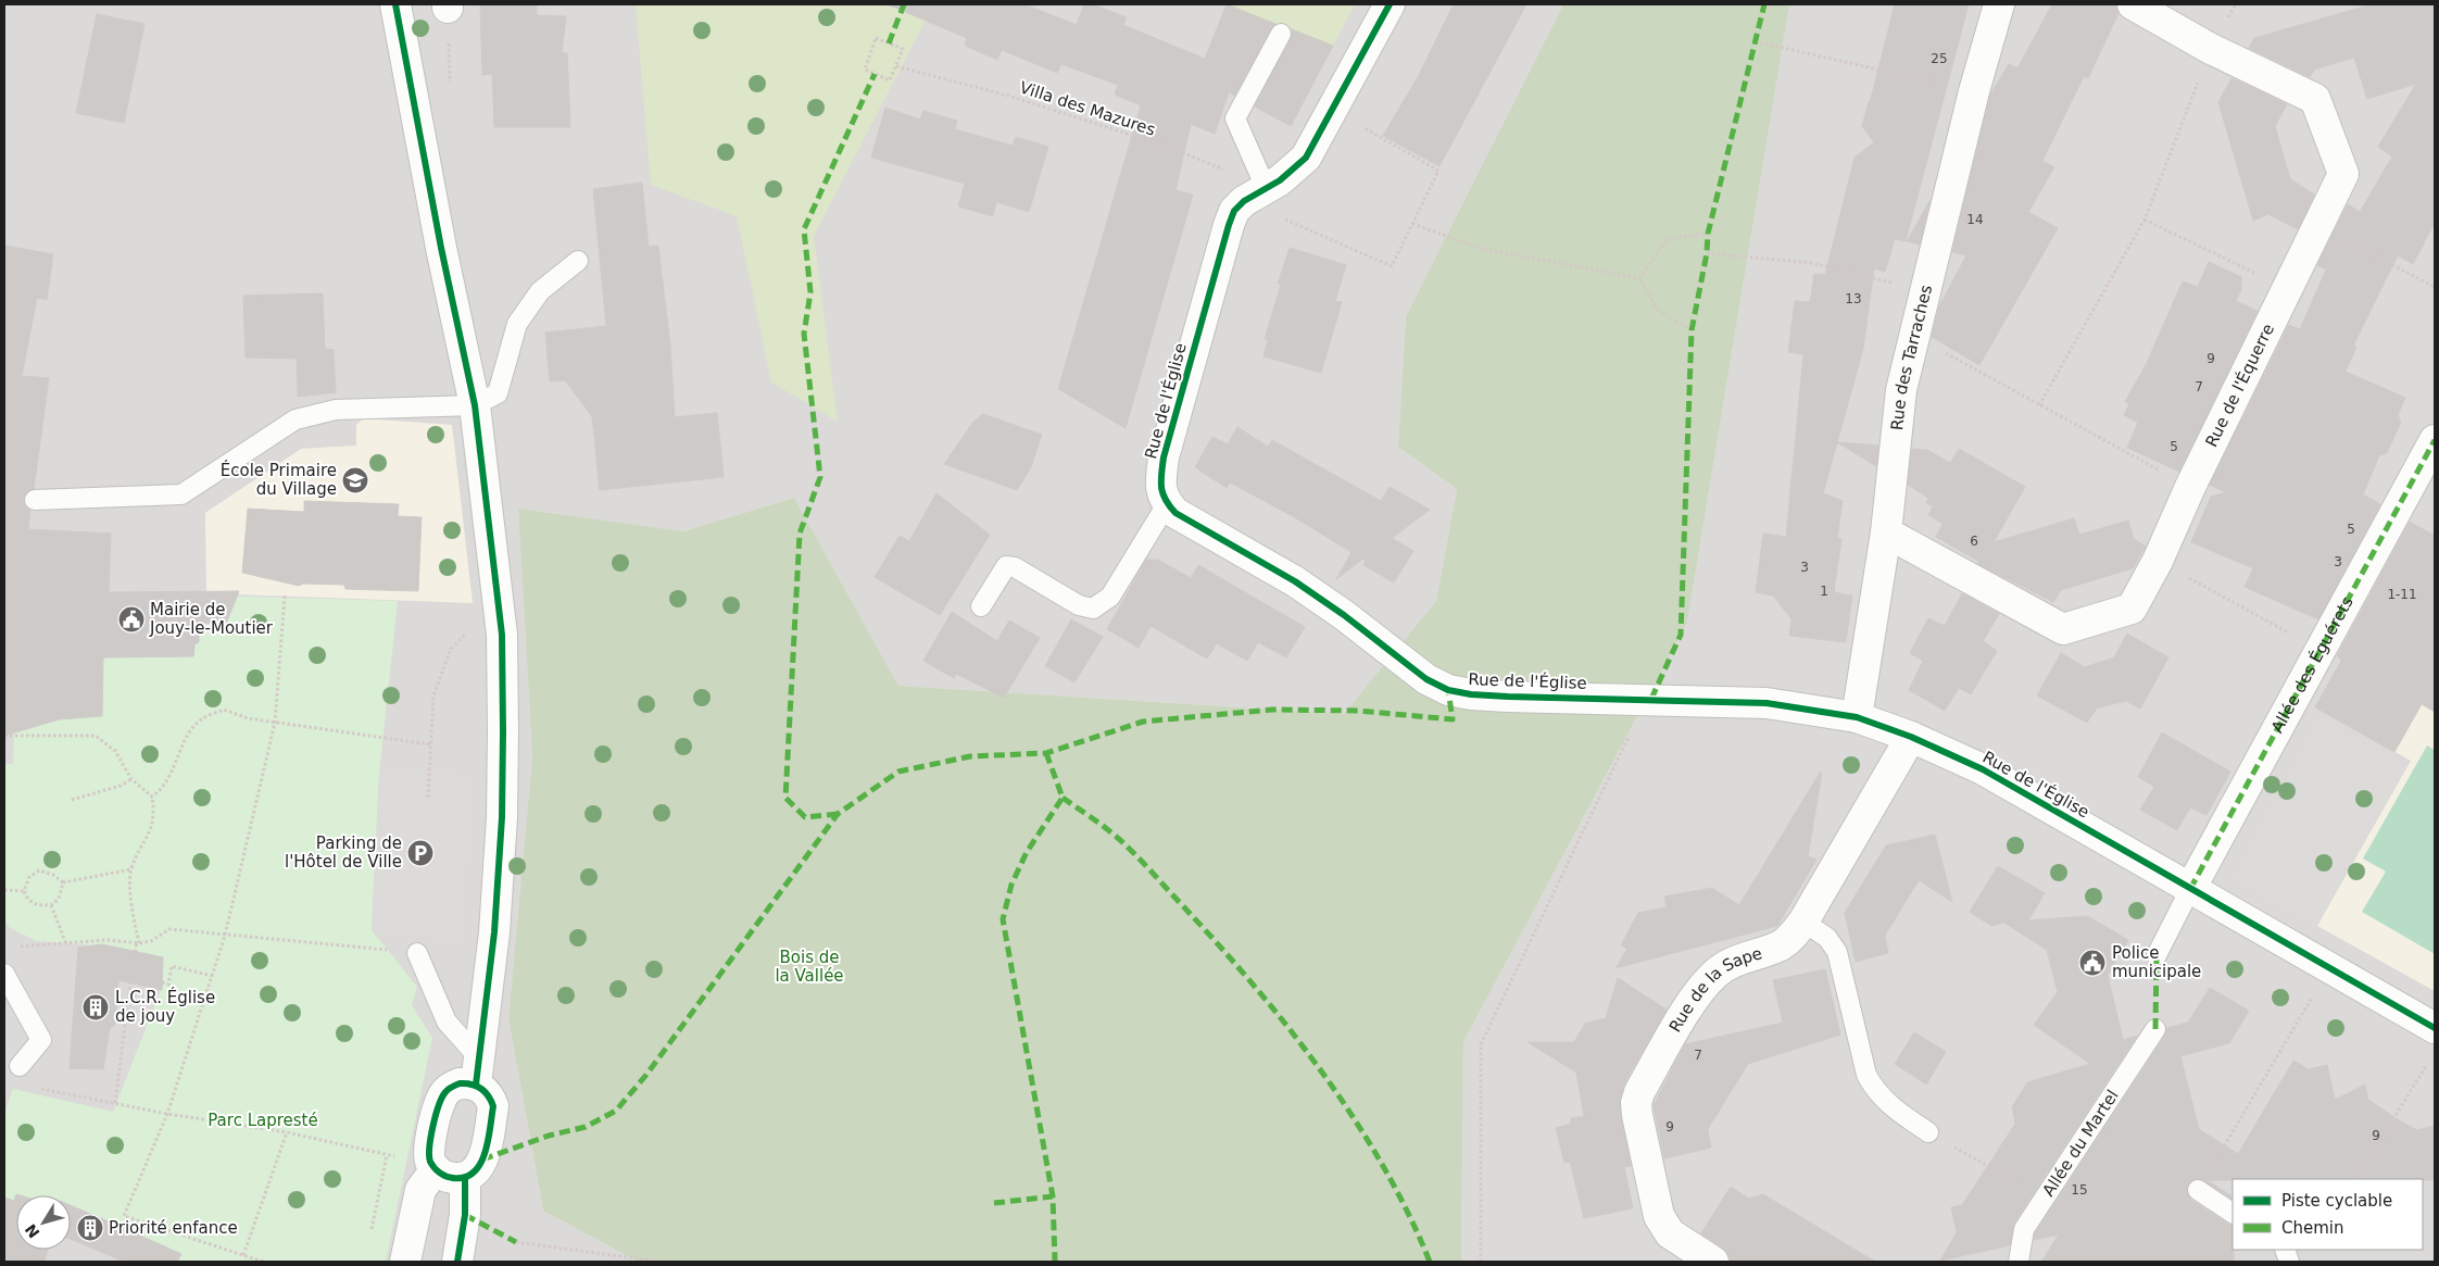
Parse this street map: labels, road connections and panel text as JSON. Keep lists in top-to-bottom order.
{
  "streets": {
    "street": [
      "Rue des Tarraches",
      "Rue de l'Équerre",
      "Rue de l'Église",
      "Allée des Éguérets",
      "Rue de la Sape"
    ],
    "lane": ["Allée du Martel"],
    "path": ["Villa des Mazures"]
  },
  "crossings": [
    ["Villa des Mazures", "Rue de l'Église"],
    ["Rue des Tarraches", "Rue de l'Équerre"],
    ["Rue des Tarraches", "Rue de l'Église"],
    ["Rue de l'Église", "Allée des Éguérets"],
    ["Rue de l'Église", "Rue de la Sape"]
  ],
  "parks": ["Bois de la Vallée", "Parc Lapresté"],
  "places": {
    "school or university": ["École Primaire du Village"],
    "public building": ["Mairie de Jouy-le-Moutier", "Police municipale"],
    "parking": ["Parking de l'Hôtel de Ville"],
    "building": ["L.C.R. Église de jouy", "Priorité enfance"]
  },
  "house_numbers": [
    "25",
    "14",
    "13",
    "9",
    "7",
    "5",
    "5",
    "6",
    "3",
    "3",
    "1",
    "1-11",
    "7",
    "9",
    "9",
    "15"
  ],
  "legend": ["Piste cyclable", "Chemin"],
  "north": "bottom left"
}
